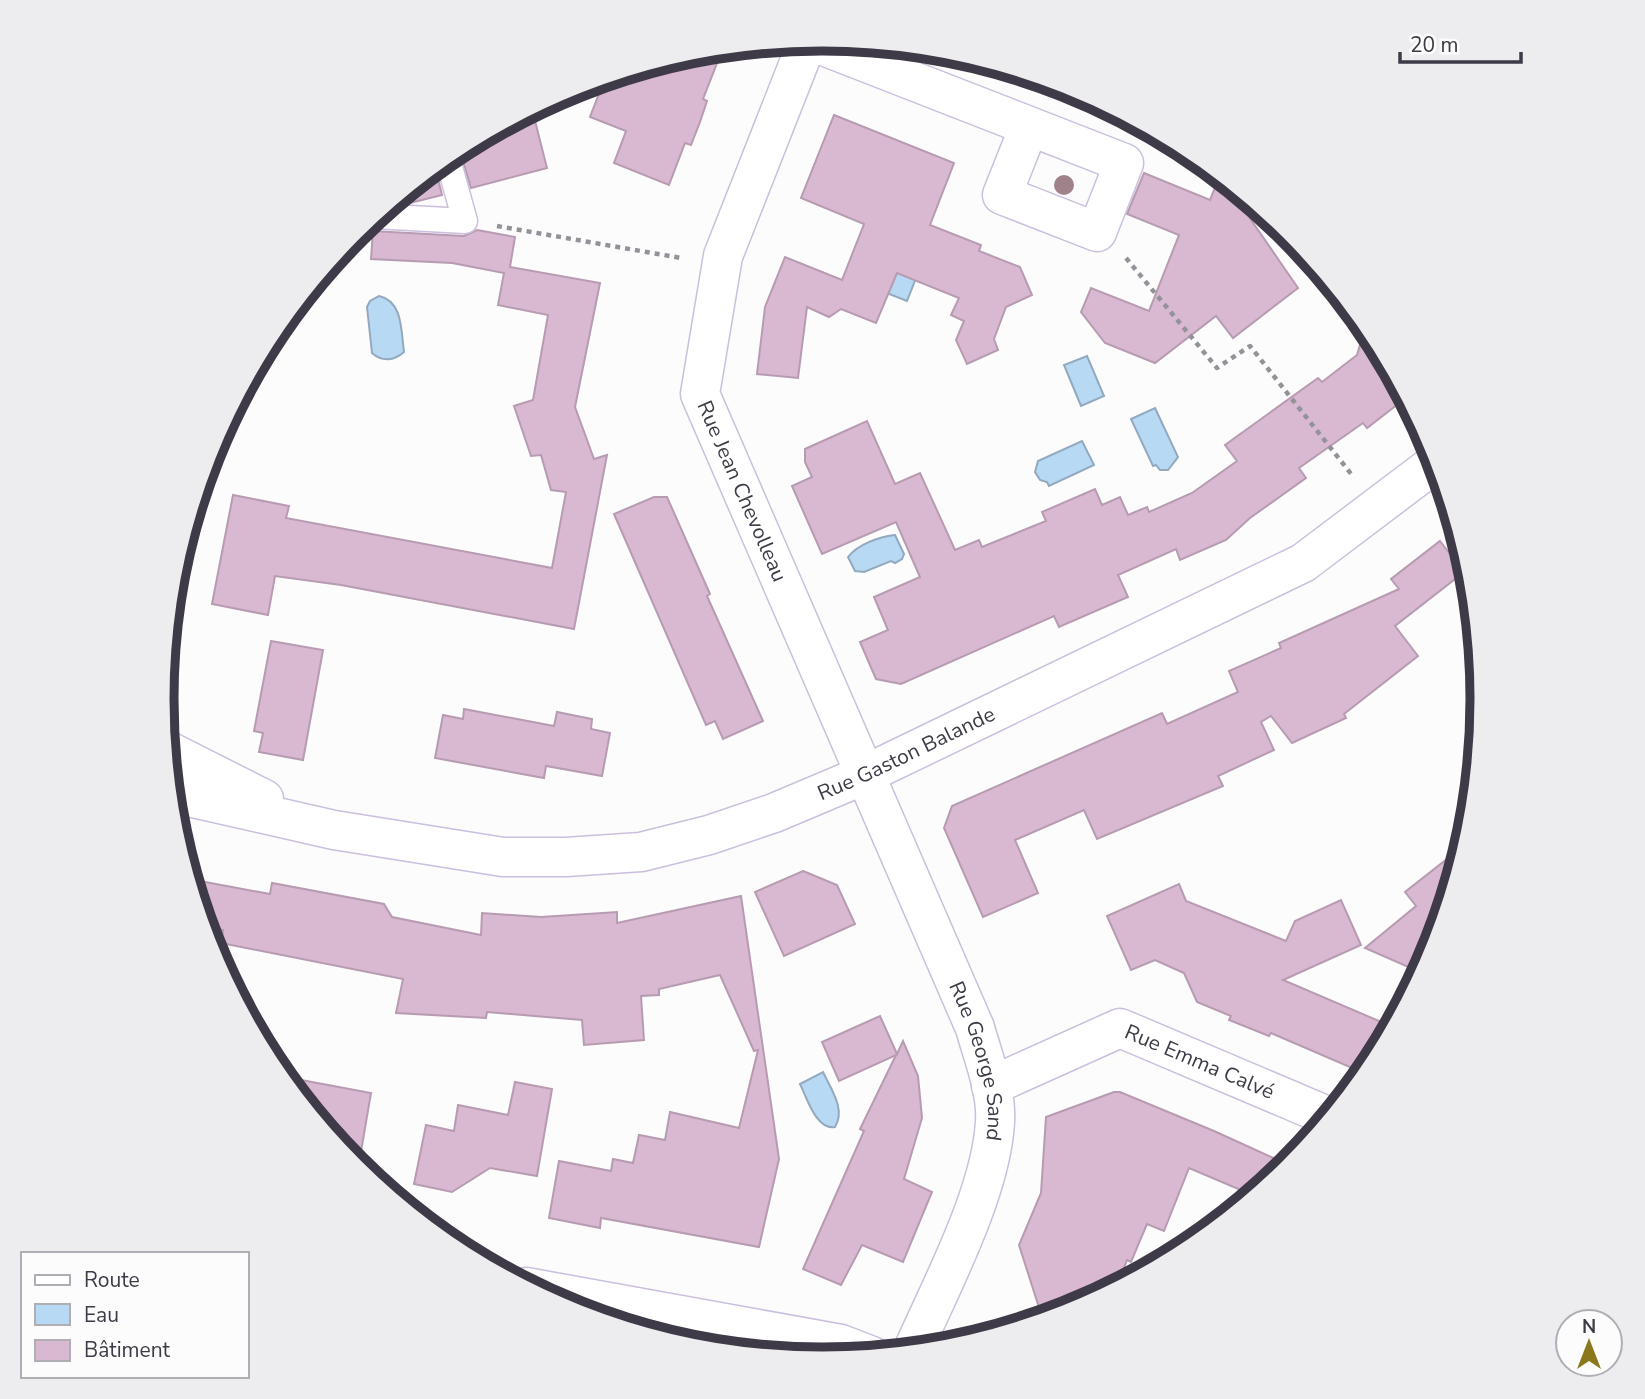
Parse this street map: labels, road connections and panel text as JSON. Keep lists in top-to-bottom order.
{
  "streets": {
    "street": [
      "Rue Jean Chevolleau",
      "Rue Gaston Balande",
      "Rue George Sand",
      "Rue Emma Calvé"
    ]
  },
  "crossings": [
    ["Rue Jean Chevolleau", "Rue Gaston Balande"],
    ["Rue Jean Chevolleau", "Rue George Sand"],
    ["Rue Gaston Balande", "Rue George Sand"],
    ["Rue George Sand", "Rue Emma Calvé"]
  ],
  "legend": ["Route", "Eau", "Bâtiment"],
  "scale_bar": "20 m",
  "north": "top"
}
